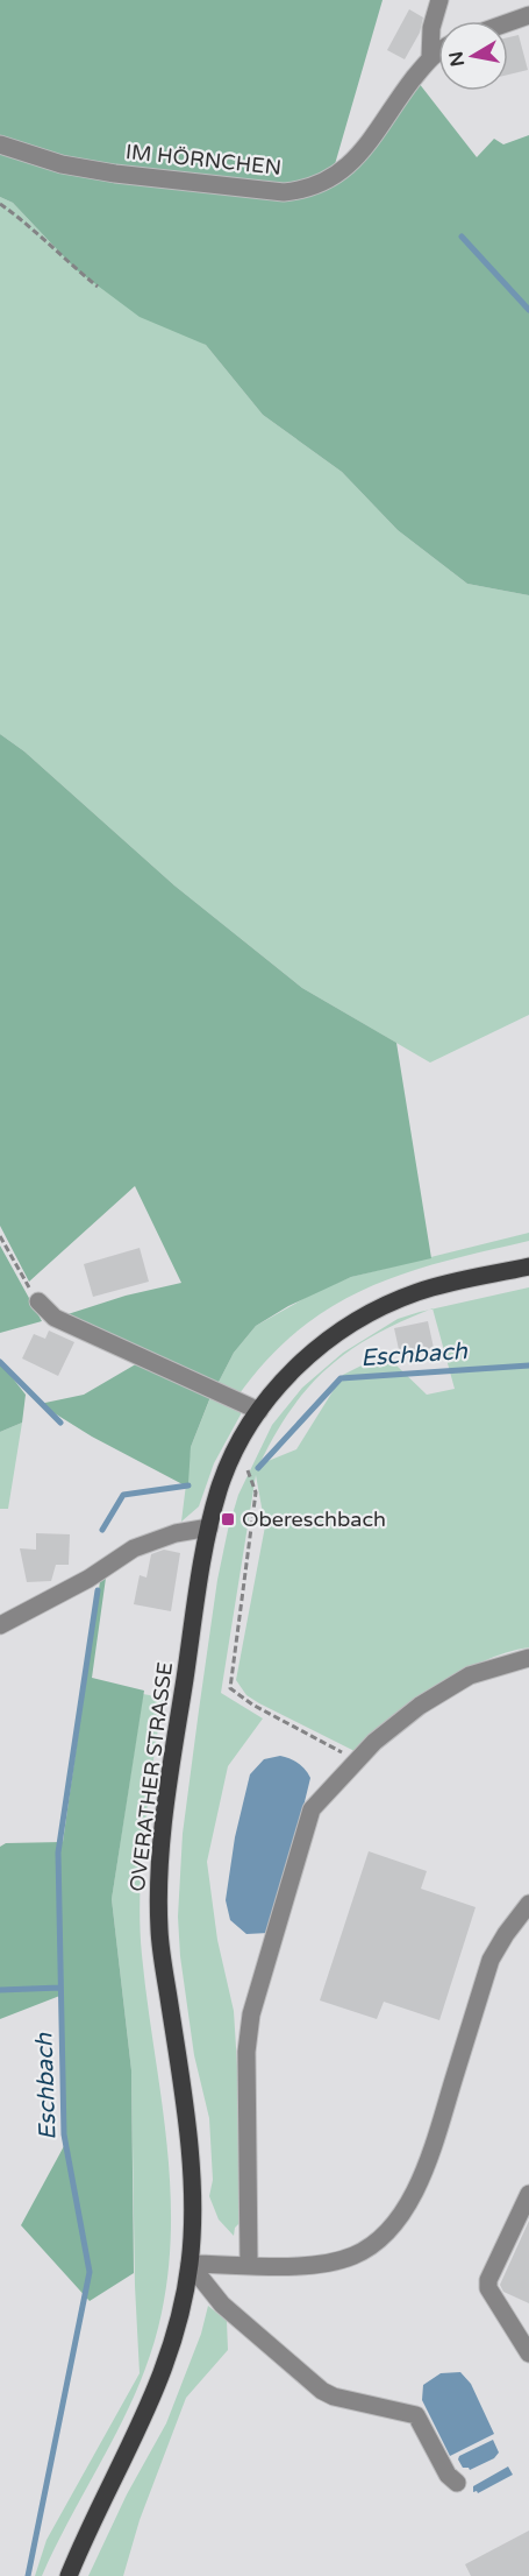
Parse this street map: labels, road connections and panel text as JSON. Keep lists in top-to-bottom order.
{
  "streets": {
    "main road": ["OVERATHER STRASSE"],
    "street": ["IM HÖRNCHEN"]
  },
  "water": ["Eschbach"],
  "places": {
    "transit": ["Obereschbach"]
  },
  "north": "left"
}
